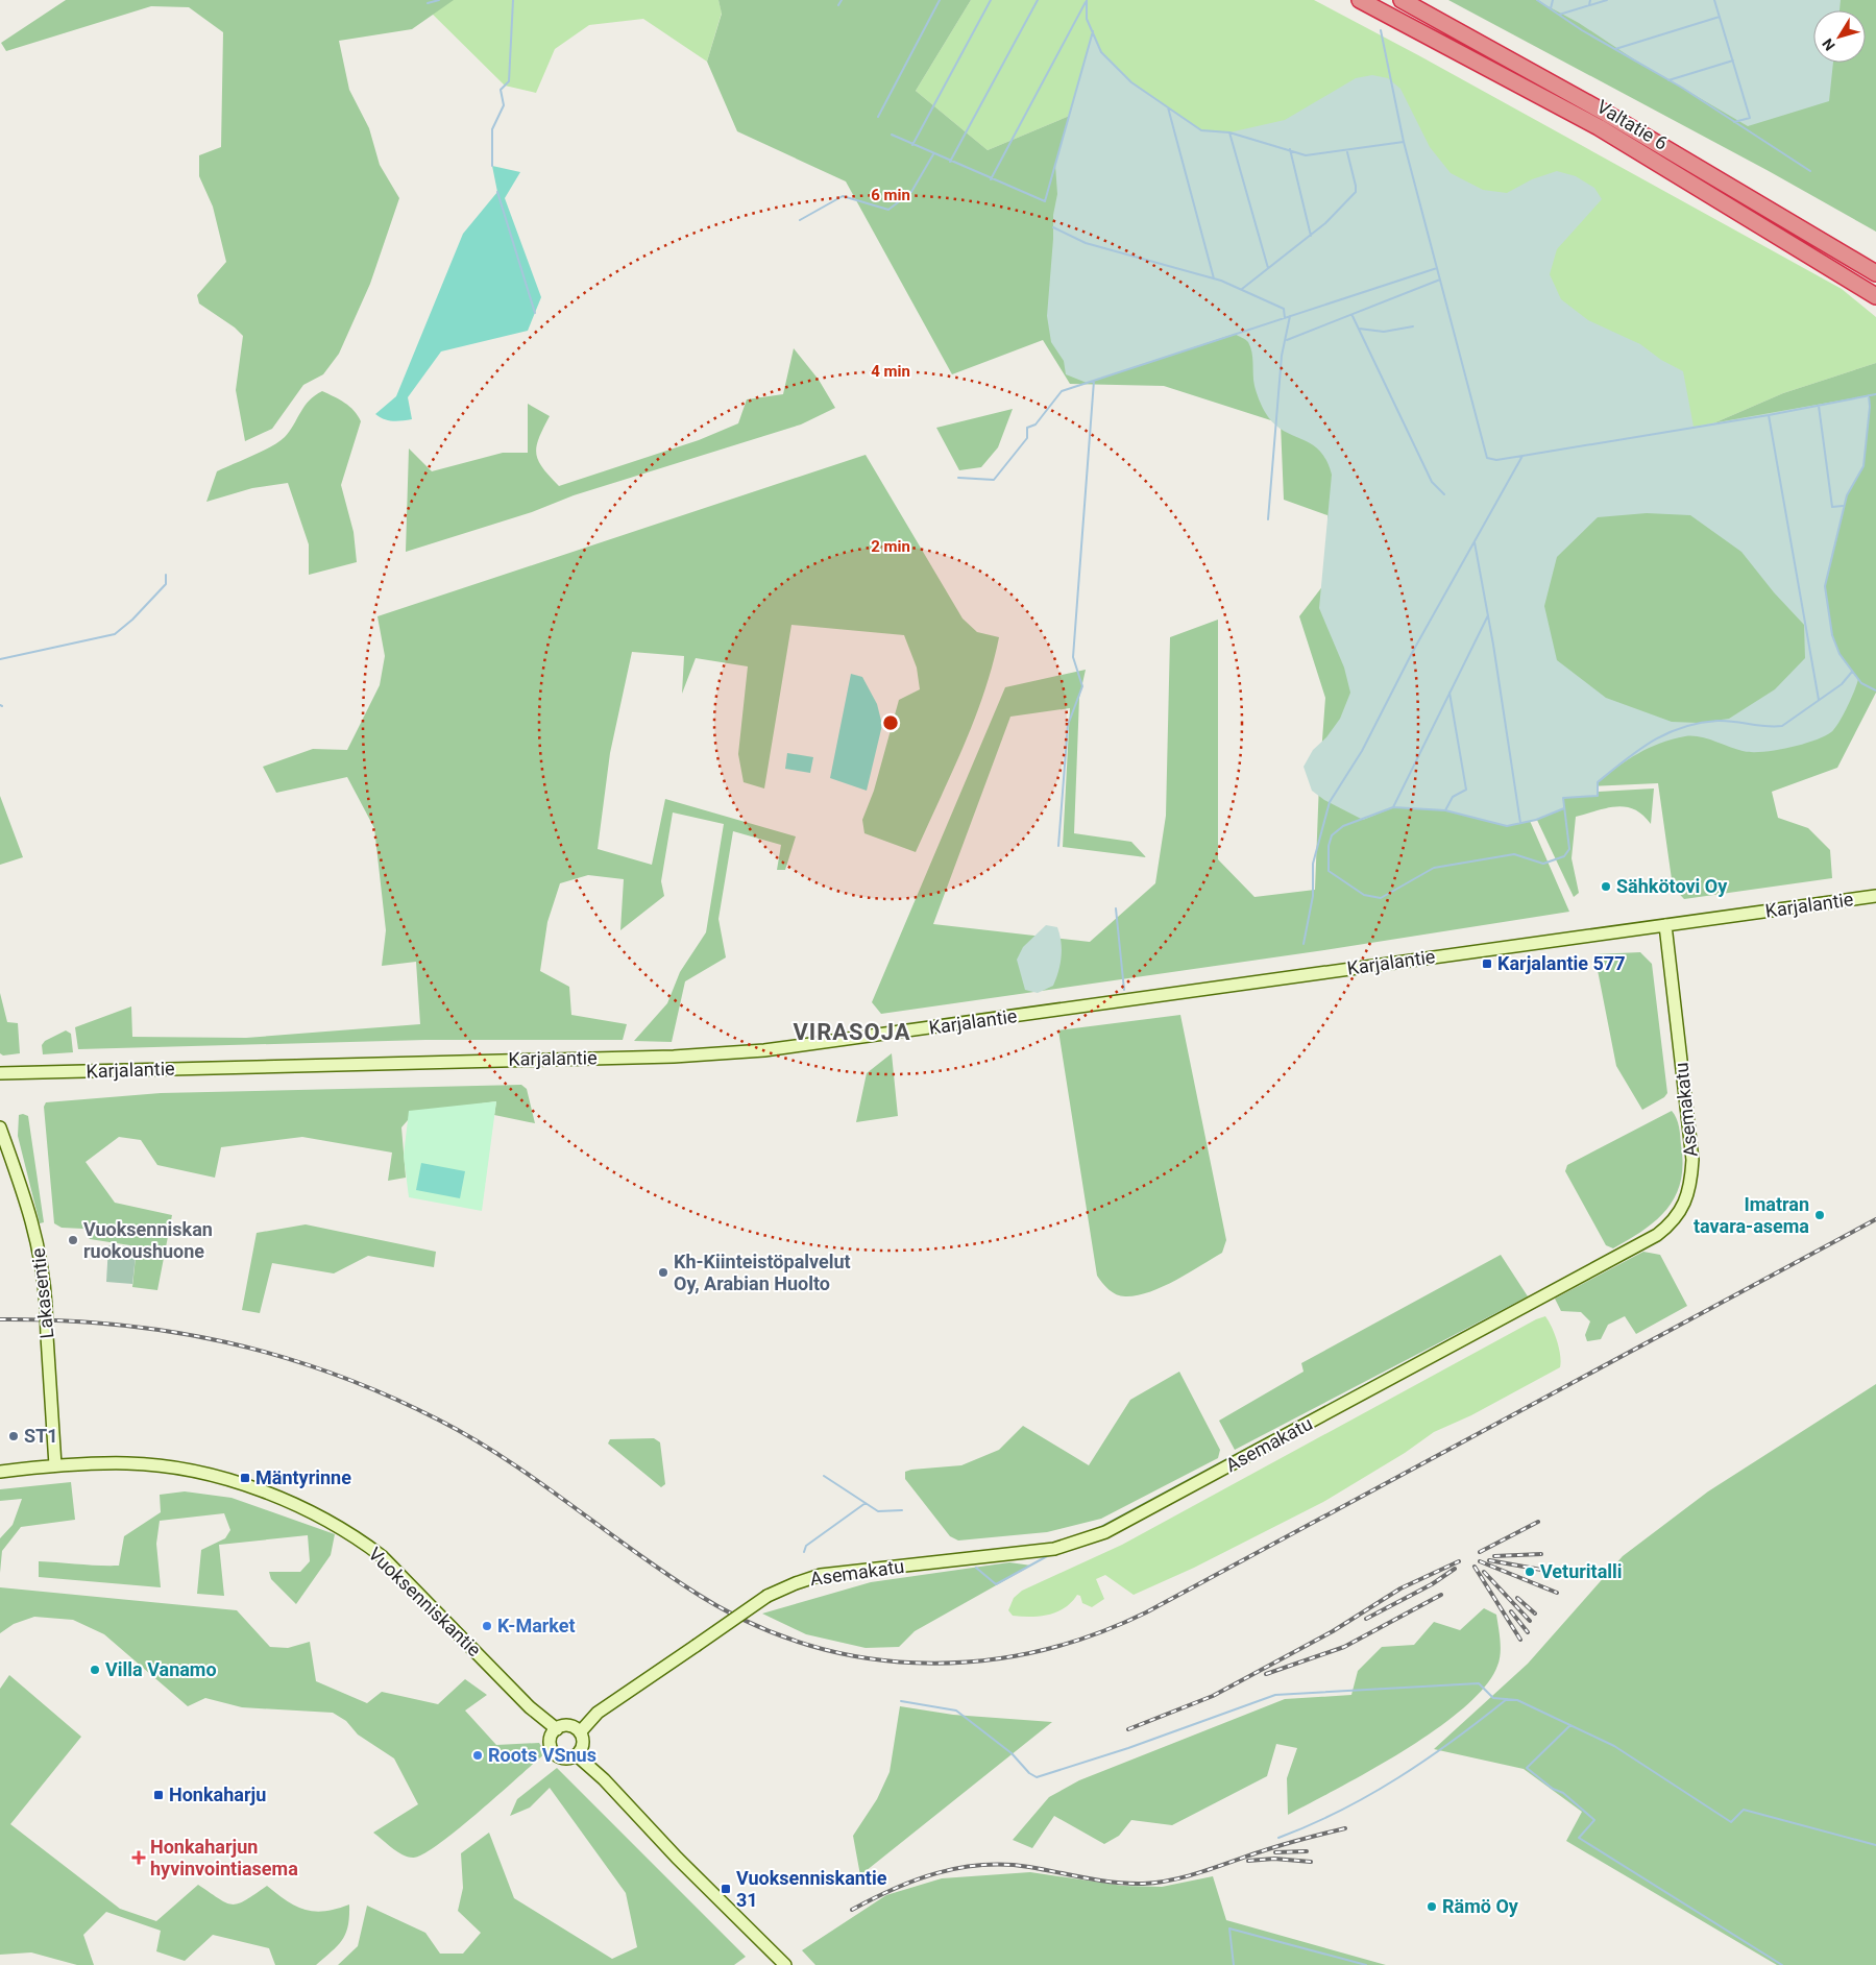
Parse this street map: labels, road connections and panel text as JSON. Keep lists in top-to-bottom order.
{
  "streets": {
    "highway": ["Valtatie 6"],
    "street": [
      "Karjalantie",
      "Asemakatu",
      "Lakasentie",
      "Vuoksenniskantie"
    ]
  },
  "crossings": [
    ["Karjalantie", "Asemakatu"],
    ["Asemakatu", "Vuoksenniskantie"],
    ["Lakasentie", "Vuoksenniskantie"]
  ],
  "districts": ["VIRASOJA"],
  "places": {
    "other": [
      "Sähkötovi Oy",
      "Imatran tavara-asema",
      "Vuoksenniskan ruokoushuone",
      "Kh-Kiinteistöpalvelut Oy, Arabian Huolto",
      "ST1",
      "Veturitalli",
      "K-Market",
      "Villa Vanamo",
      "Roots VSnus",
      "Rämö Oy"
    ],
    "transit": [
      "Karjalantie 577",
      "Mäntyrinne",
      "Honkaharju",
      "Vuoksenniskantie 31"
    ],
    "health": ["Honkaharjun hyvinvointiasema"]
  },
  "north": "bottom left",
  "rings": ["6 min", "4 min", "2 min"]
}
